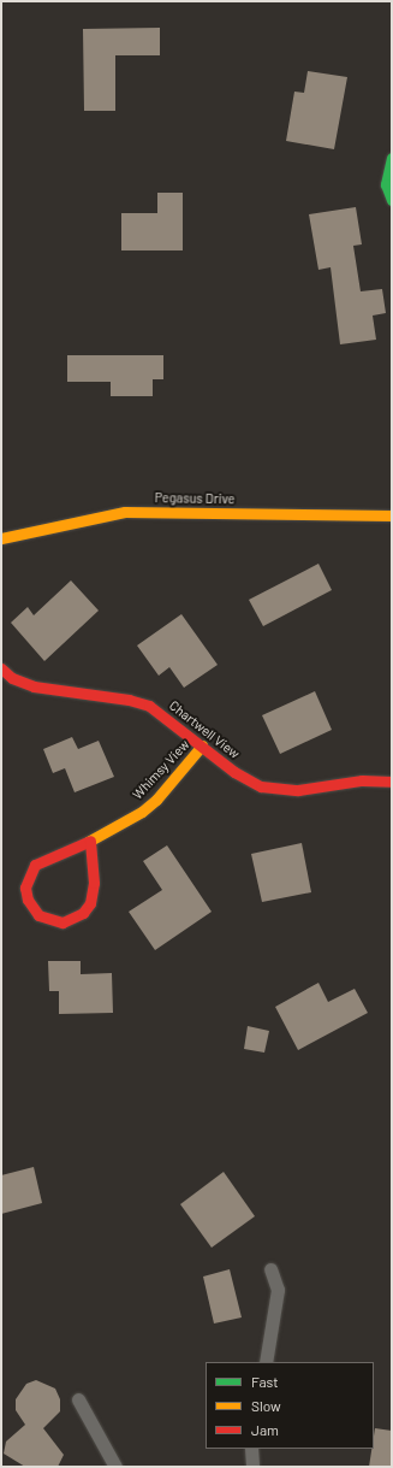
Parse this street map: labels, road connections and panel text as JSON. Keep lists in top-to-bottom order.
{
  "streets": {
    "street": ["Pegasus Drive", "Chartwell View", "Whimsy View"]
  },
  "crossings": [
    ["Chartwell View", "Whimsy View"]
  ],
  "legend": ["Fast", "Slow", "Jam"]
}
